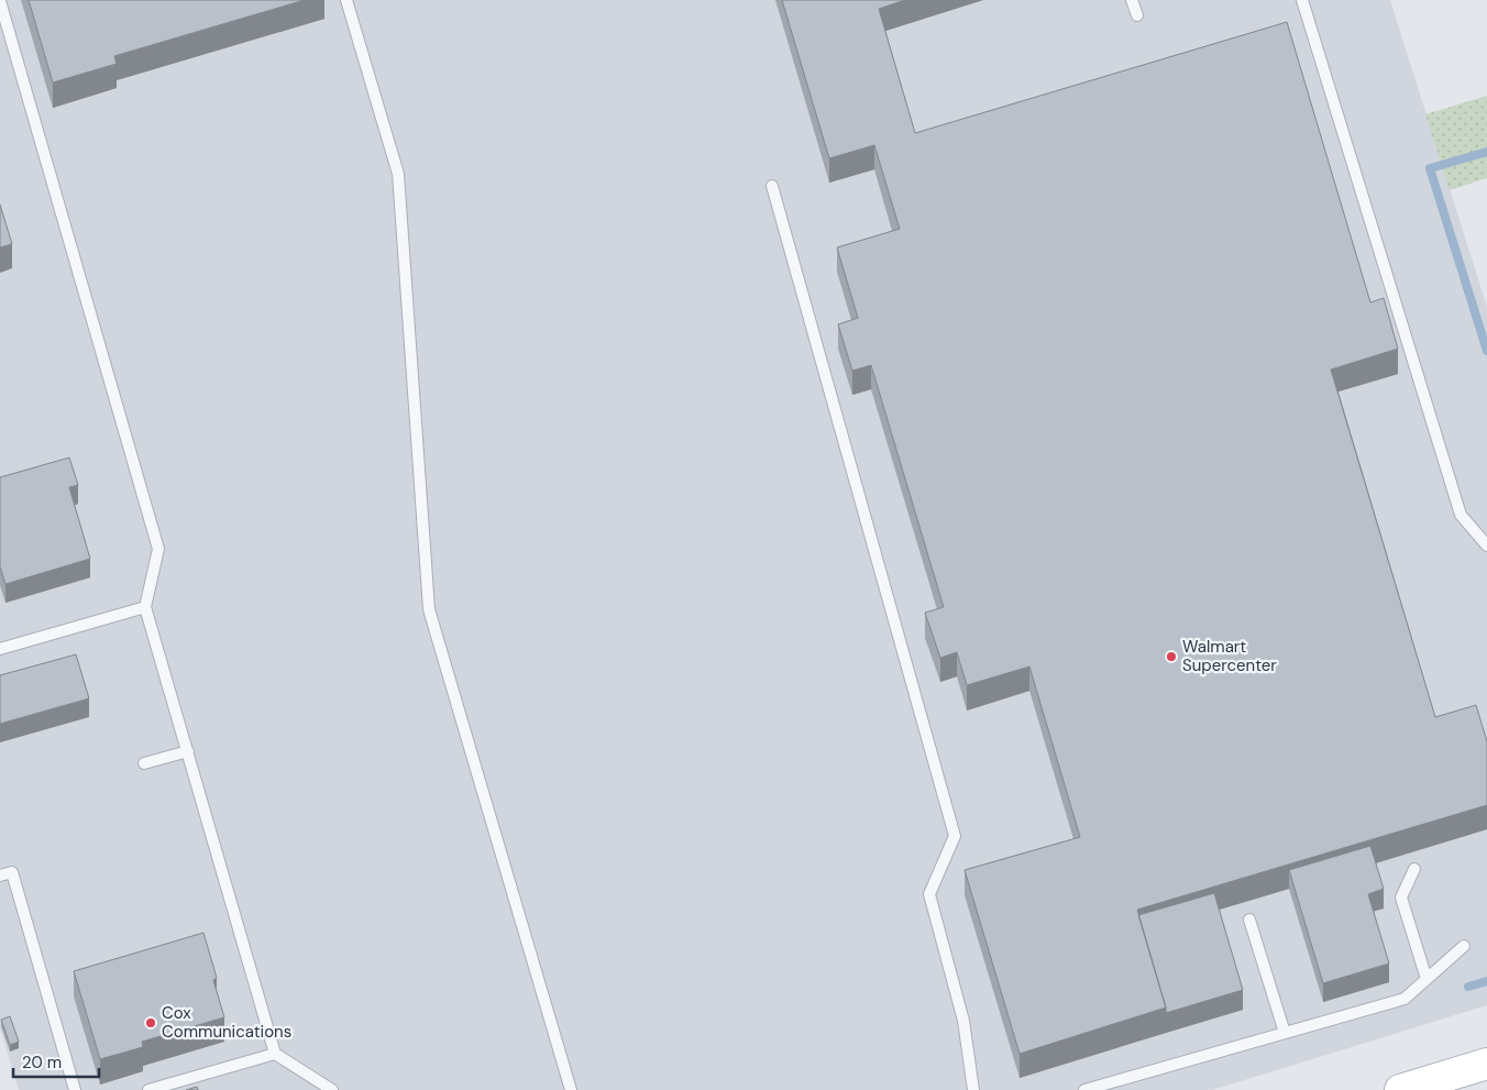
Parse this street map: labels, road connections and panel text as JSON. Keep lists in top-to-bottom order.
{
  "places": ["Walmart Supercenter", "Cox Communications"],
  "scale_bar": "20 m"
}
